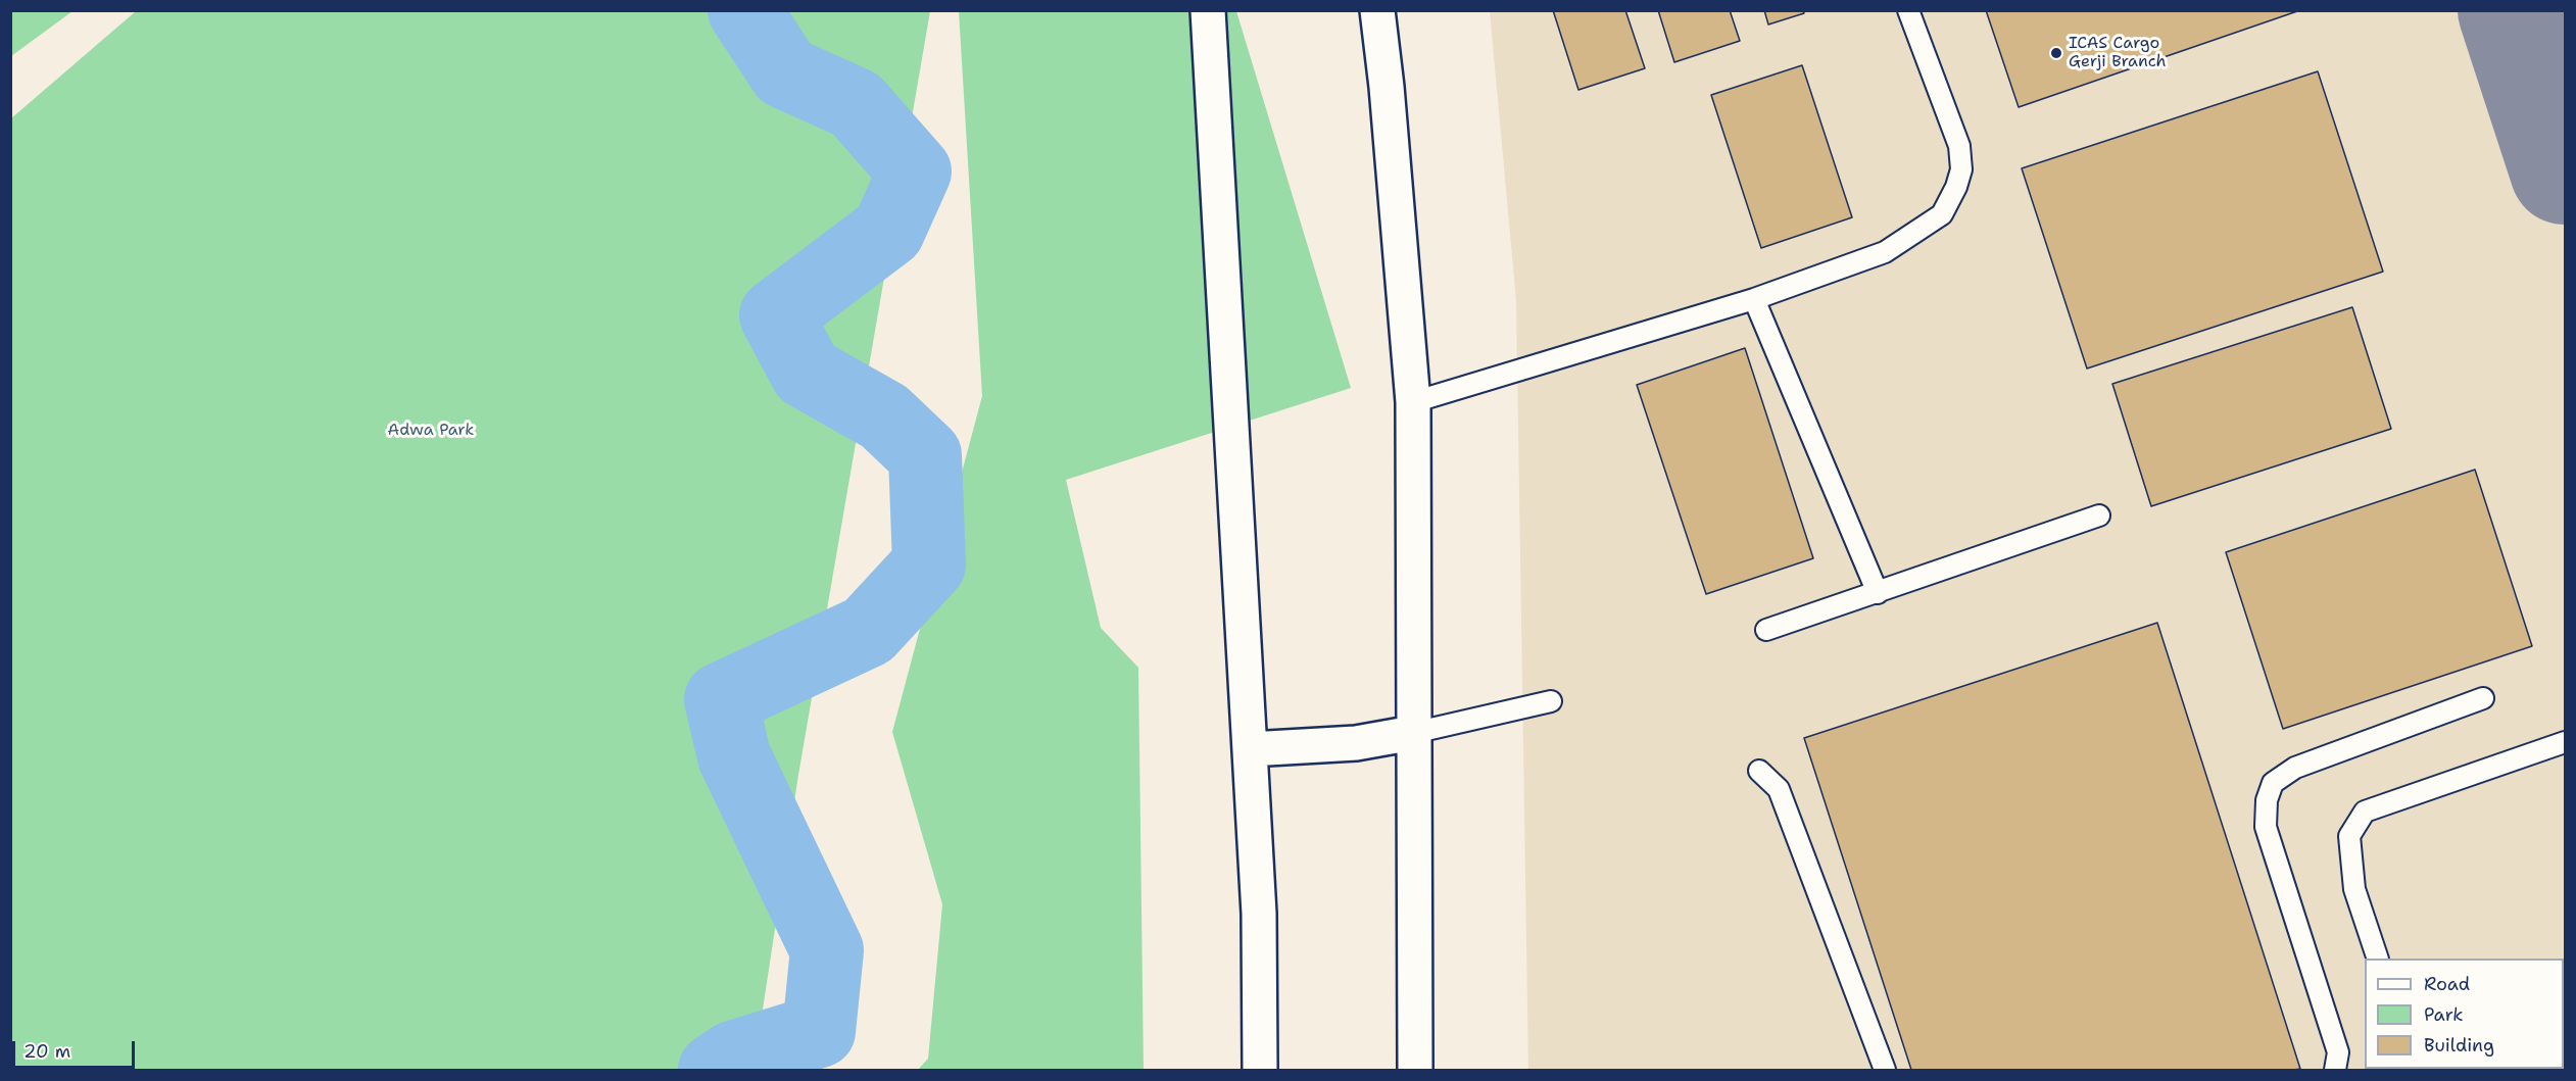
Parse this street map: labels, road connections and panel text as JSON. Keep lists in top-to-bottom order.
{
  "parks": ["Adwa Park"],
  "places": ["ICAS Cargo Gerji Branch"],
  "legend": ["Road", "Park", "Building"],
  "scale_bar": "20 m"
}
